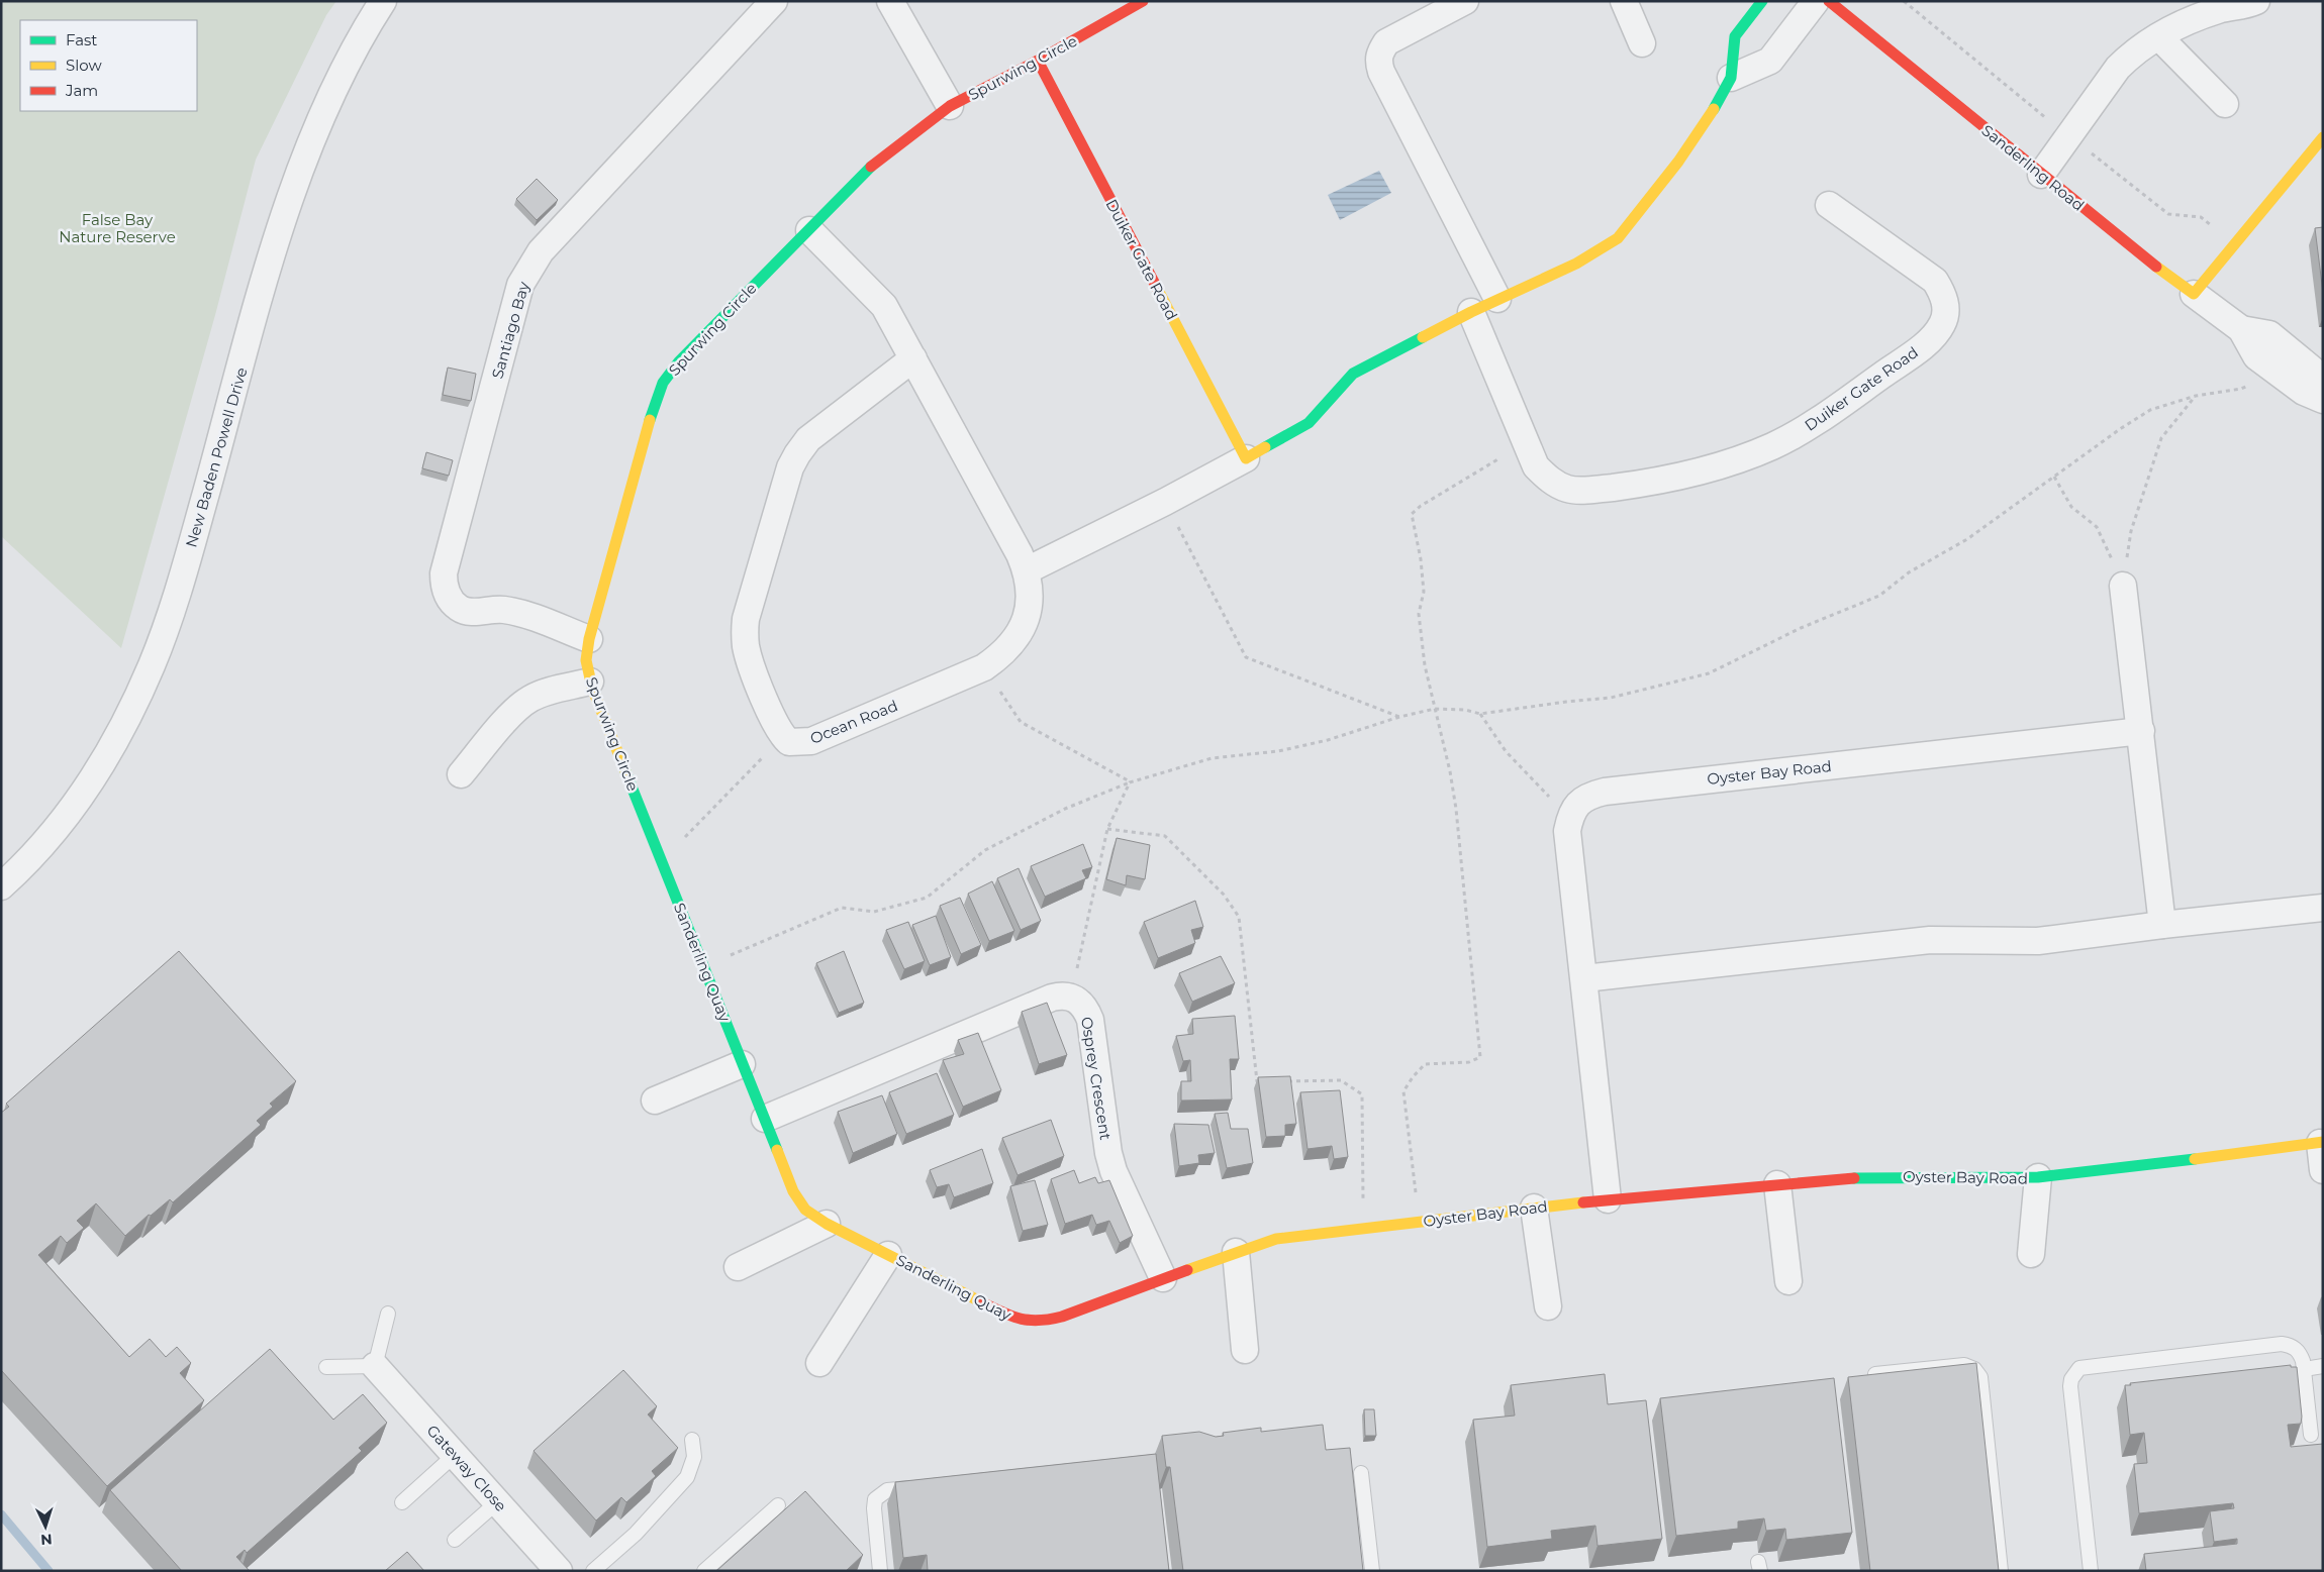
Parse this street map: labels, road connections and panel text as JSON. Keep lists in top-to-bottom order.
{
  "streets": {
    "street": [
      "Spurwing Circle",
      "Sanderling Road",
      "Duiker Gate Road",
      "Santiago Bay",
      "New Baden Powell Drive",
      "Ocean Road",
      "Oyster Bay Road",
      "Sanderling Quay",
      "Osprey Crescent",
      "Gateway Close"
    ]
  },
  "crossings": [
    ["Spurwing Circle", "Duiker Gate Road"],
    ["Spurwing Circle", "Santiago Bay"],
    ["Spurwing Circle", "Ocean Road"],
    ["Spurwing Circle", "Sanderling Quay"],
    ["Sanderling Quay", "Osprey Crescent"]
  ],
  "parks": ["False Bay Nature Reserve"],
  "legend": ["Fast", "Slow", "Jam"],
  "north": "bottom"
}
